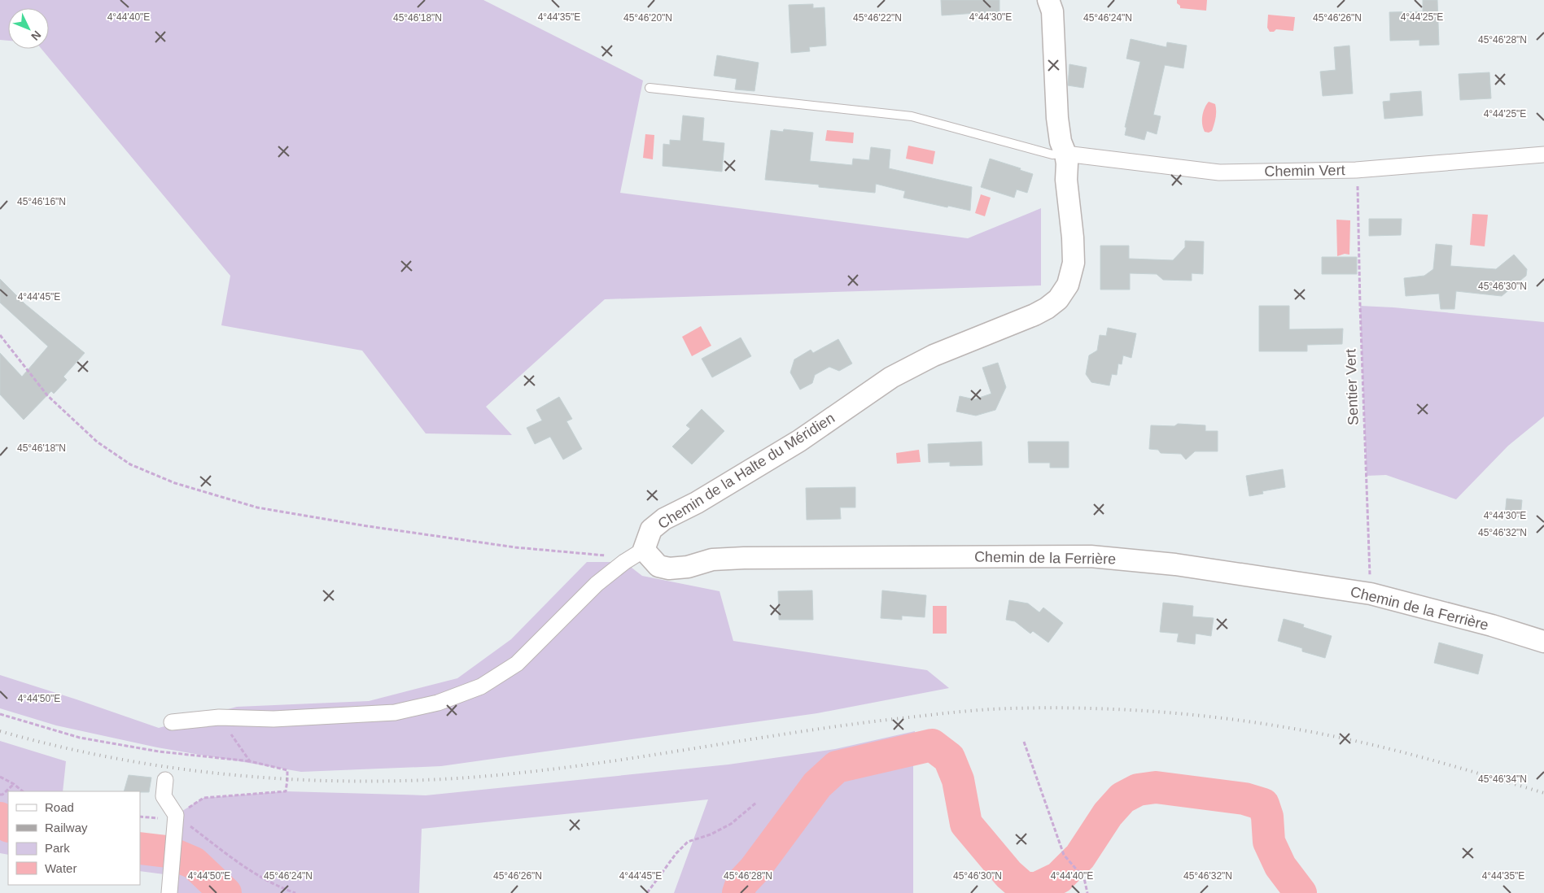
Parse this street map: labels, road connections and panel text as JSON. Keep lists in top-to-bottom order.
{
  "streets": {
    "street": ["Chemin Vert", "Chemin de la Halte du Méridien", "Chemin de la Ferrière"],
    "path": ["Sentier Vert"]
  },
  "crossings": [
    ["Chemin Vert", "Chemin de la Halte du Méridien"],
    ["Sentier Vert", "Chemin de la Ferrière"],
    ["Chemin de la Halte du Méridien", "Chemin de la Ferrière"]
  ],
  "legend": [
    "Road",
    "Railway",
    "Park",
    "Water"
  ],
  "north": "bottom right",
  "coordinates": [
    "4°44'40\"E",
    "4°44'35\"E",
    "4°44'30\"E",
    "4°44'25\"E",
    "45°46'18\"N",
    "45°46'20\"N",
    "45°46'22\"N",
    "45°46'24\"N",
    "45°46'26\"N",
    "45°46'28\"N",
    "45°46'16\"N",
    "45°46'30\"N",
    "4°44'45\"E",
    "45°46'32\"N",
    "4°44'50\"E",
    "45°46'34\"N"
  ]
}
